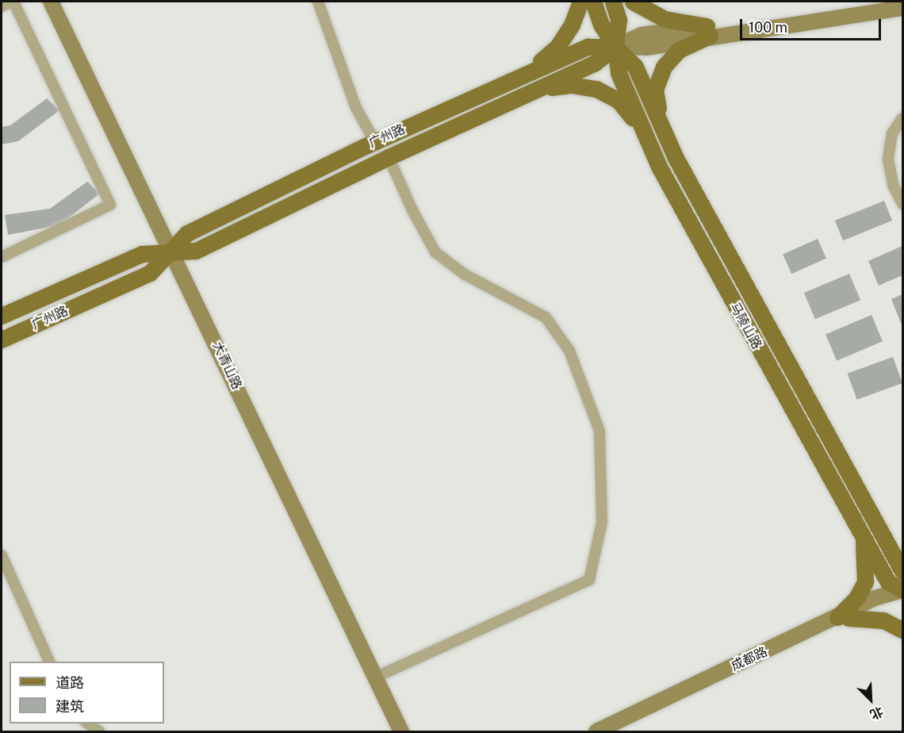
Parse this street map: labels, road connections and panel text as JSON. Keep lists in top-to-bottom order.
{
  "streets": {
    "main road": ["广州路", "马陵山路"],
    "street": ["大青山路", "成都路"]
  },
  "crossings": [
    ["广州路", "马陵山路"],
    ["广州路", "大青山路"],
    ["马陵山路", "成都路"]
  ],
  "legend": ["道路", "建筑"],
  "scale_bar": "100 m",
  "north": "bottom right"
}
